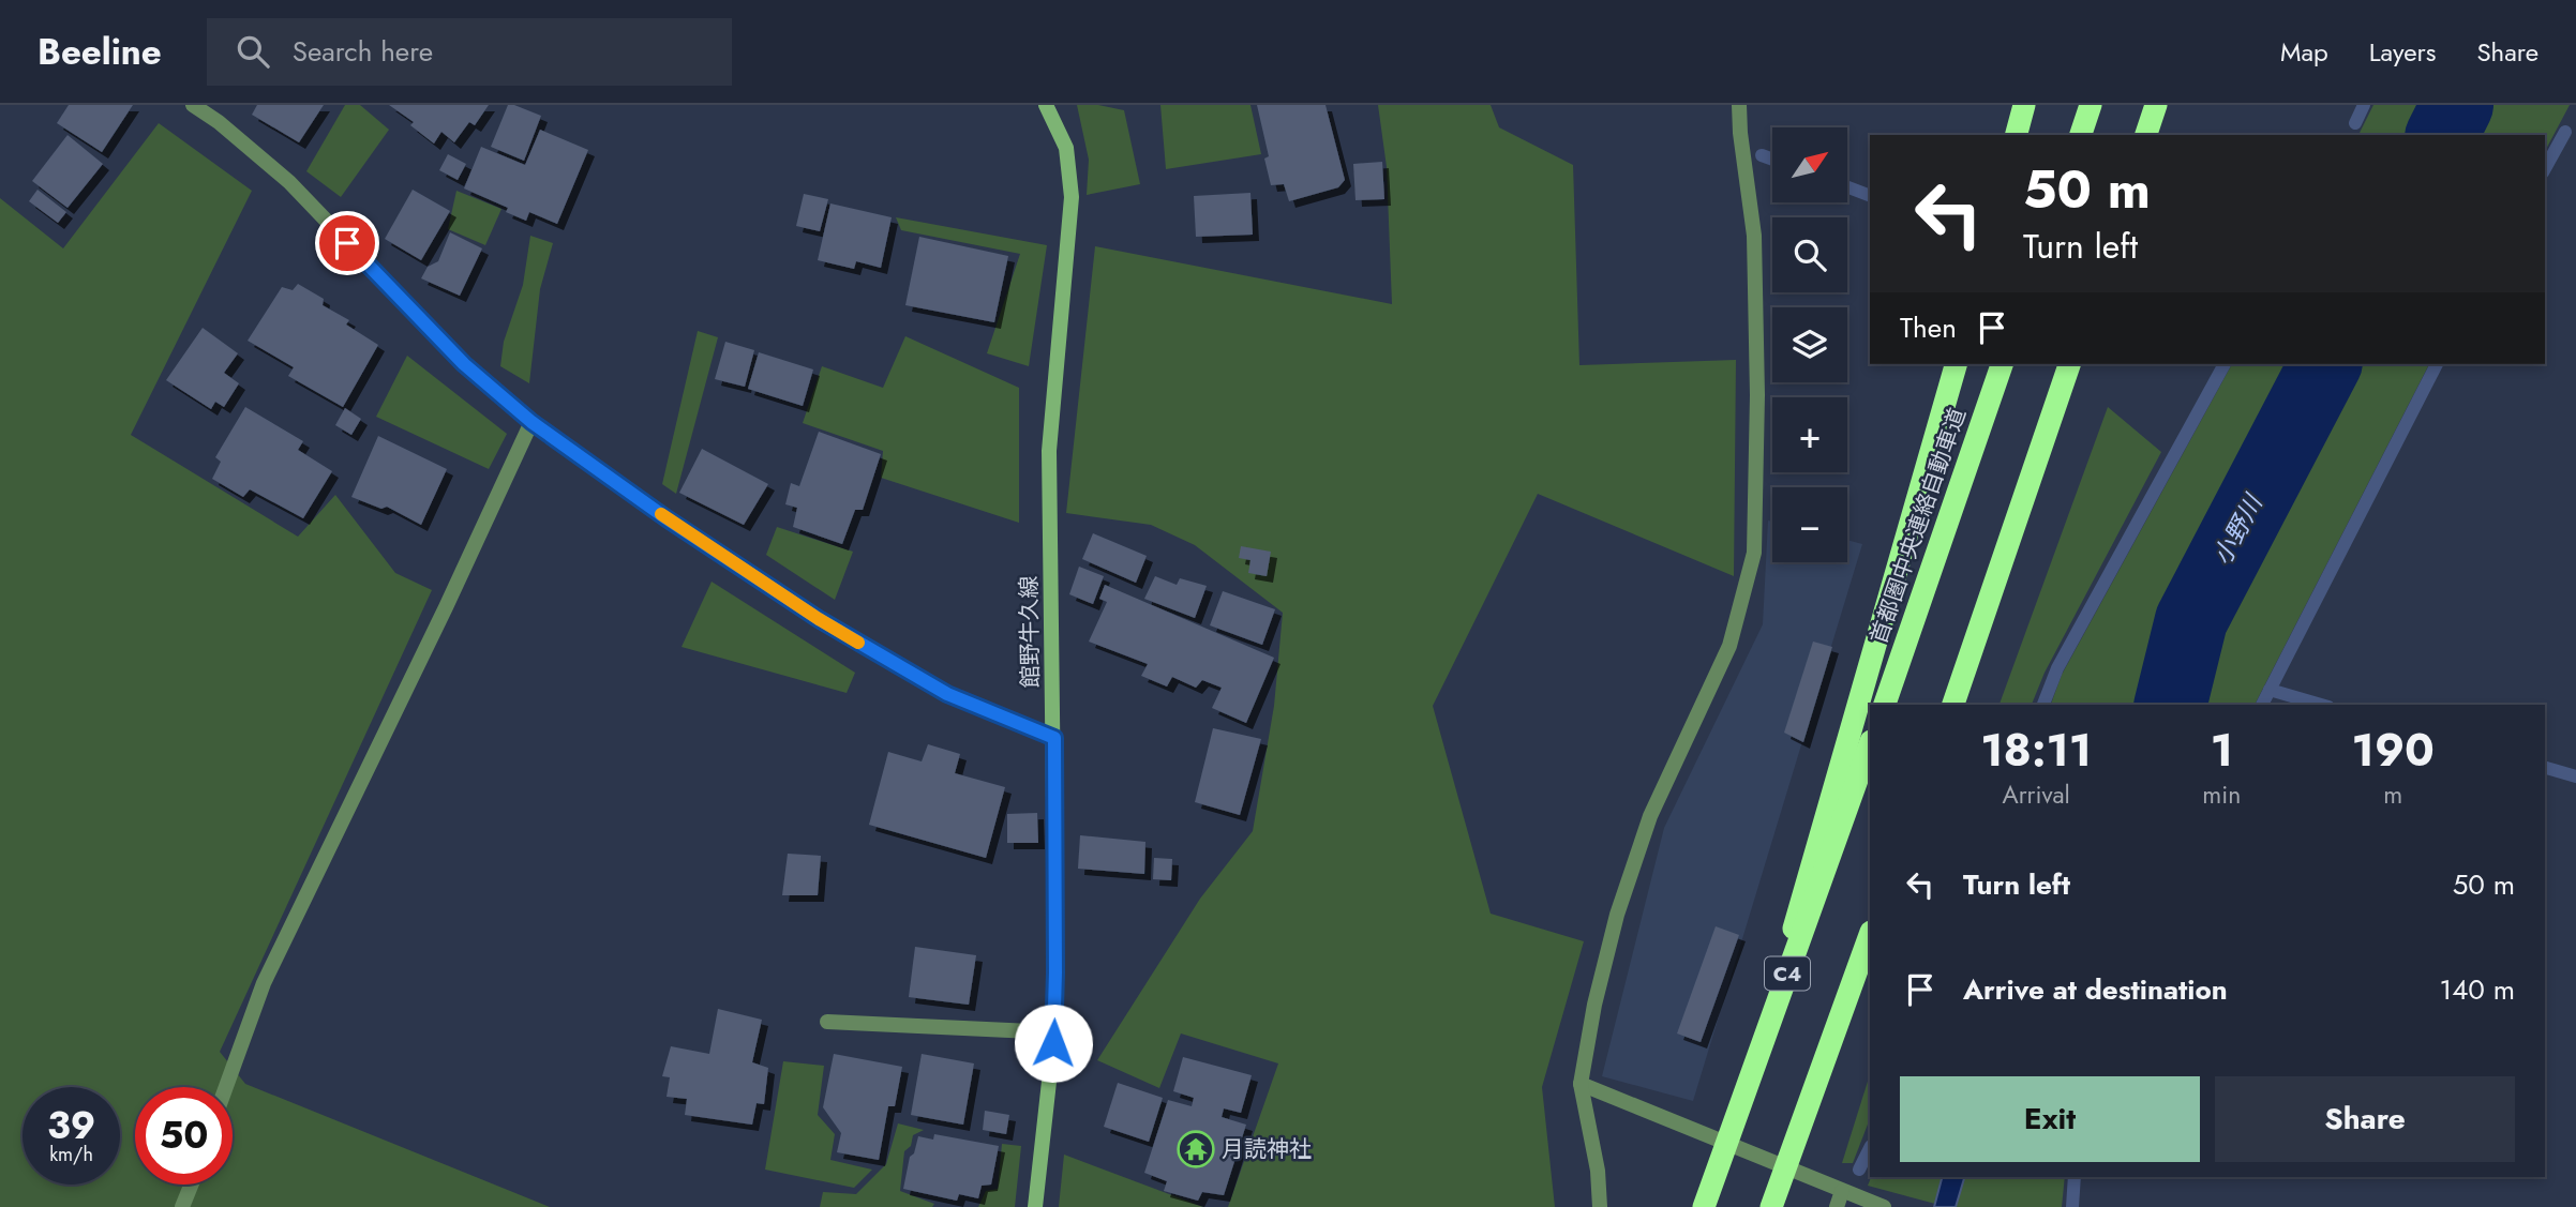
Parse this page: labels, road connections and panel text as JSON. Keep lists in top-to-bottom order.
{
  "streets": {
    "highway": ["首都圏中央連絡自動車道", "C4"],
    "main road": ["館野牛久線"]
  },
  "water": ["小野川"],
  "places": {
    "temple": ["月読神社"]
  },
  "north": "top right",
  "page": {
    "header": "Beeline",
    "search": "Search here",
    "nav": ["Map", "Layers", "Share"],
    "map_buttons": ["+", "−"],
    "turn": ["50 m", "Turn left"],
    "then": "Then",
    "eta": [
      "18:11",
      "Arrival",
      "1",
      "min",
      "190",
      "m"
    ],
    "list": [
      {
        "name": "Turn left",
        "value": "50 m"
      },
      {
        "name": "Arrive at destination",
        "value": "140 m"
      }
    ],
    "buttons": ["Exit", "Share"],
    "speed": "39 km/h",
    "limit": "50"
  }
}
